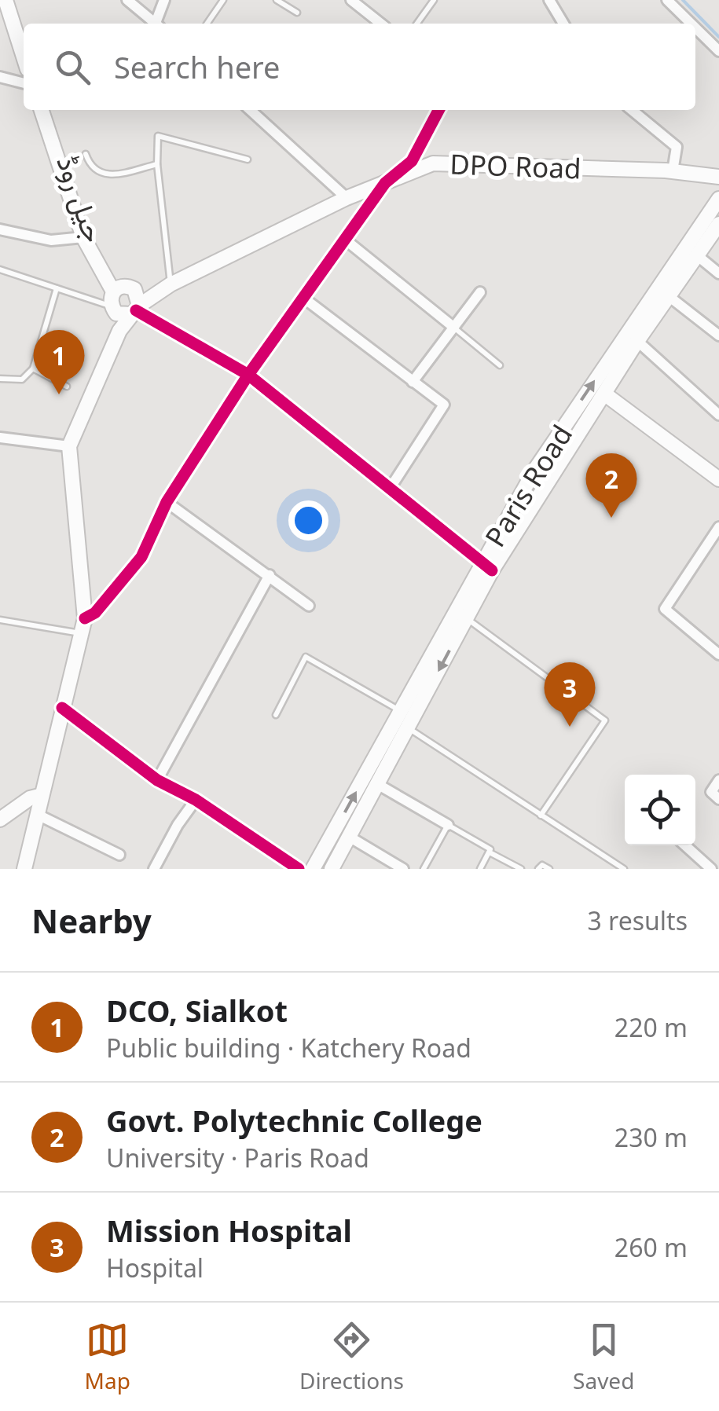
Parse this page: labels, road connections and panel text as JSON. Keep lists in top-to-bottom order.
{
  "streets": {
    "main road": ["DPO Road", "جیل روڈ", "Paris Road"]
  },
  "crossings": [
    ["DPO Road", "جیل روڈ"]
  ],
  "page": {
    "search": "Search here",
    "pins": ["1", "2", "3"],
    "heading": ["Nearby", "3 results"],
    "list": [
      {
        "mark": "1",
        "name": "DCO, Sialkot",
        "note": "Public building · Katchery Road",
        "value": "220 m"
      },
      {
        "mark": "2",
        "name": "Govt. Polytechnic College",
        "note": "University · Paris Road",
        "value": "230 m"
      },
      {
        "mark": "3",
        "name": "Mission Hospital",
        "note": "Hospital",
        "value": "260 m"
      }
    ],
    "nav": ["Map", "Directions", "Saved"]
  }
}
